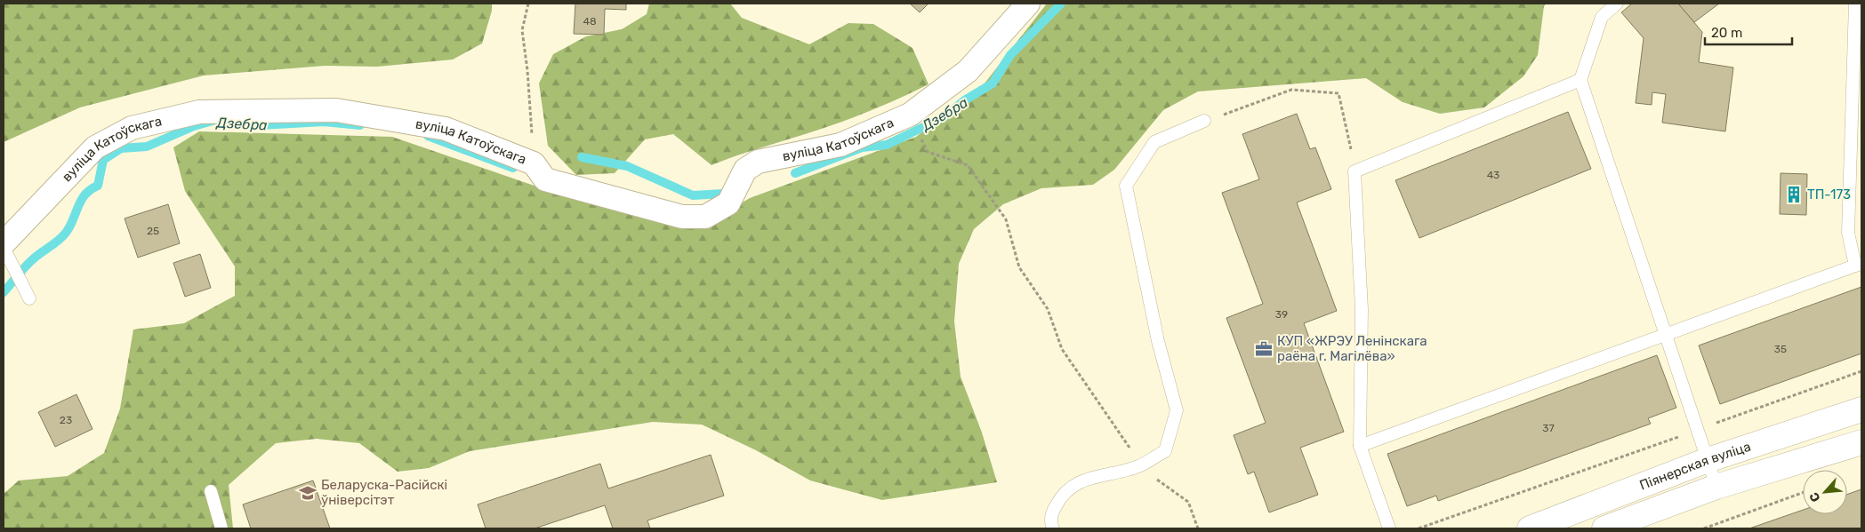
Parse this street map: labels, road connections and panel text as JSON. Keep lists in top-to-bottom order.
{
  "streets": {
    "main road": ["Піянерская вуліца"],
    "street": ["вуліца Катоўскага"]
  },
  "water": ["Дзебра"],
  "places": {
    "building": ["ТП-173"],
    "office": ["КУП «ЖРЭУ Ленінскага раёна г. Магілёва»"],
    "school or university": ["Беларуска-Расійскі ўніверсітэт"]
  },
  "house_numbers": [
    "48",
    "43",
    "25",
    "39",
    "35",
    "23",
    "37"
  ],
  "scale_bar": "20 m",
  "north": "bottom left"
}
